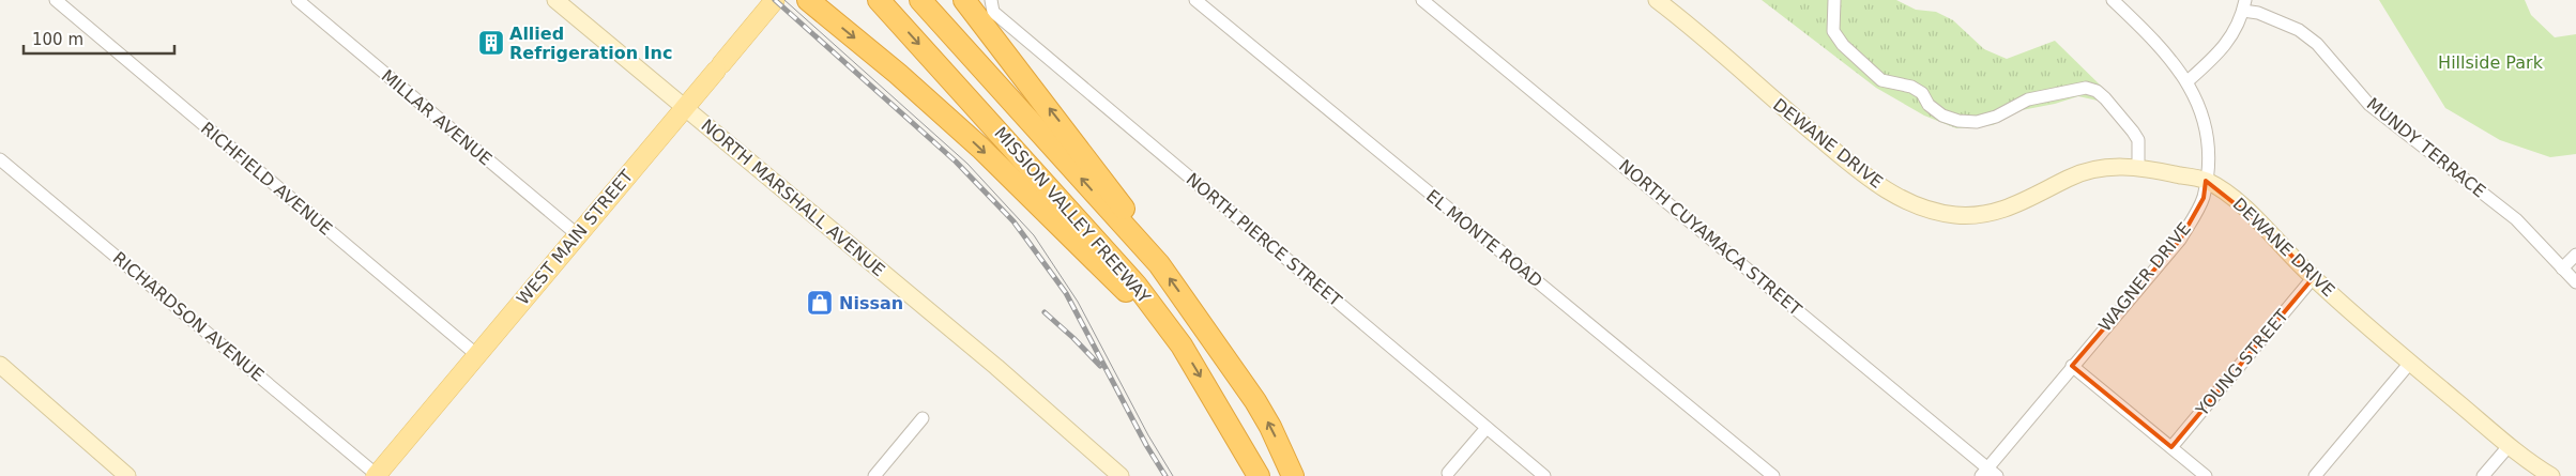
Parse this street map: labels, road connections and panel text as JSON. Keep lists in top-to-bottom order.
{
  "streets": {
    "highway": ["MISSION VALLEY FREEWAY"],
    "main road": ["WEST MAIN STREET"],
    "street": [
      "MILLAR AVENUE",
      "DEWANE DRIVE",
      "MUNDY TERRACE",
      "RICHFIELD AVENUE",
      "NORTH MARSHALL AVENUE",
      "NORTH CUYAMACA STREET",
      "EL MONTE ROAD",
      "NORTH PIERCE STREET",
      "WAGNER DRIVE",
      "RICHARDSON AVENUE",
      "YOUNG STREET"
    ]
  },
  "crossings": [
    ["MILLAR AVENUE", "WEST MAIN STREET"],
    ["DEWANE DRIVE", "WAGNER DRIVE"],
    ["DEWANE DRIVE", "YOUNG STREET"],
    ["RICHFIELD AVENUE", "WEST MAIN STREET"],
    ["NORTH MARSHALL AVENUE", "WEST MAIN STREET"],
    ["WEST MAIN STREET", "RICHARDSON AVENUE"],
    ["NORTH CUYAMACA STREET", "WAGNER DRIVE"]
  ],
  "parks": ["Hillside Park"],
  "places": {
    "building": ["Allied Refrigeration Inc"],
    "shop": ["Nissan"]
  },
  "scale_bar": "100 m"
}
